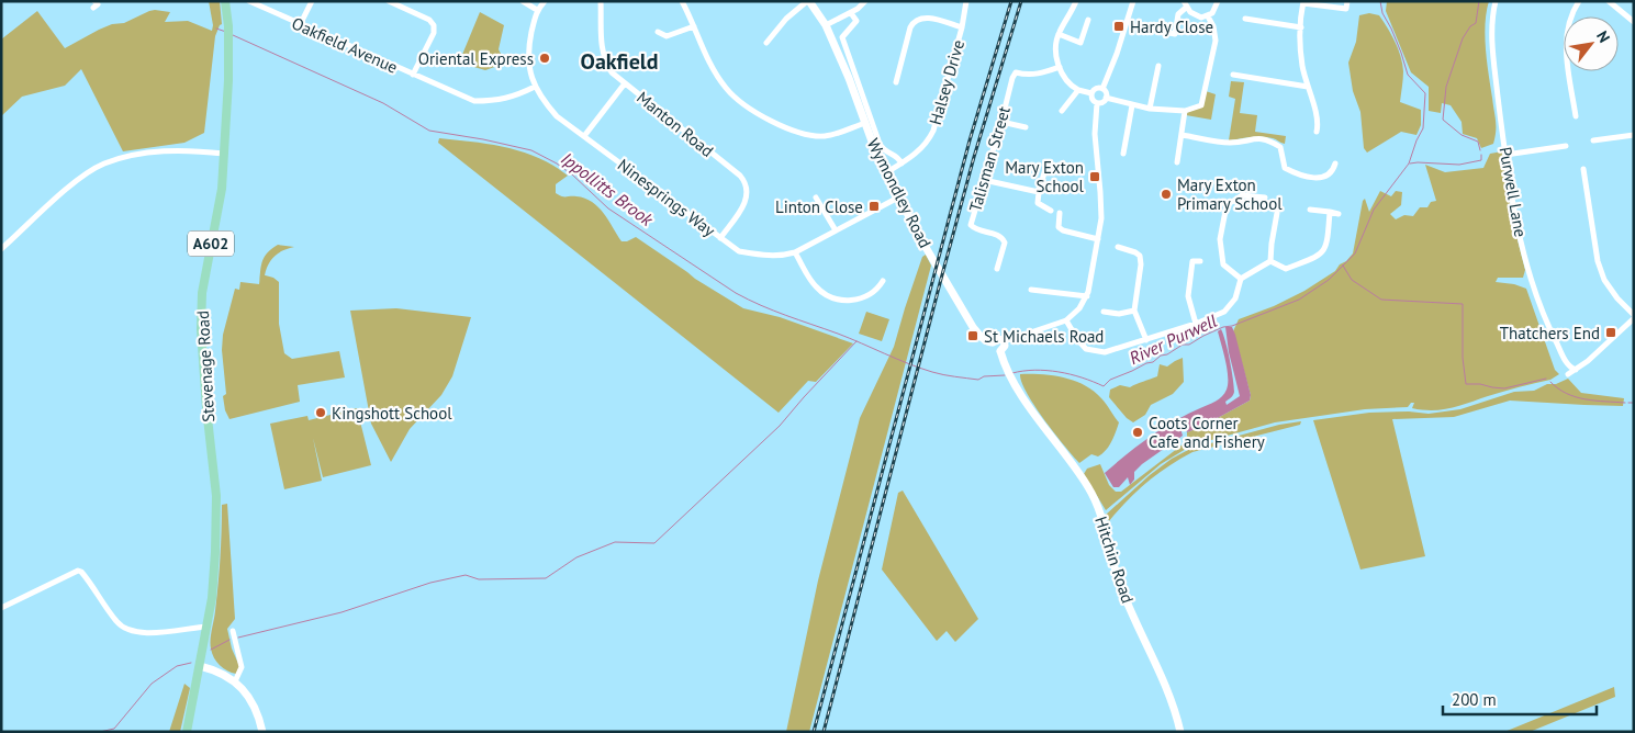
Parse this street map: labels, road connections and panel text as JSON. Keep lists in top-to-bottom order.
{
  "streets": {
    "main road": ["A602", "Stevenage Road"],
    "street": [
      "Oakfield Avenue",
      "Halsey Drive",
      "Manton Road",
      "Talisman Street",
      "Purwell Lane",
      "Wymondley Road",
      "Ninesprings Way",
      "Hitchin Road"
    ]
  },
  "crossings": [
    ["Oakfield Avenue", "Ninesprings Way"],
    ["Halsey Drive", "Wymondley Road"],
    ["Manton Road", "Ninesprings Way"],
    ["Wymondley Road", "Ninesprings Way"],
    ["Wymondley Road", "Hitchin Road"]
  ],
  "districts": ["Oakfield"],
  "water": ["Ippollitts Brook", "River Purwell"],
  "places": {
    "transit": [
      "Hardy Close",
      "Mary Exton School",
      "Linton Close",
      "Thatchers End",
      "St Michaels Road"
    ],
    "other": [
      "Oriental Express",
      "Mary Exton Primary School",
      "Kingshott School",
      "Coots Corner Cafe and Fishery"
    ]
  },
  "scale_bar": "200 m",
  "north": "top right"
}
